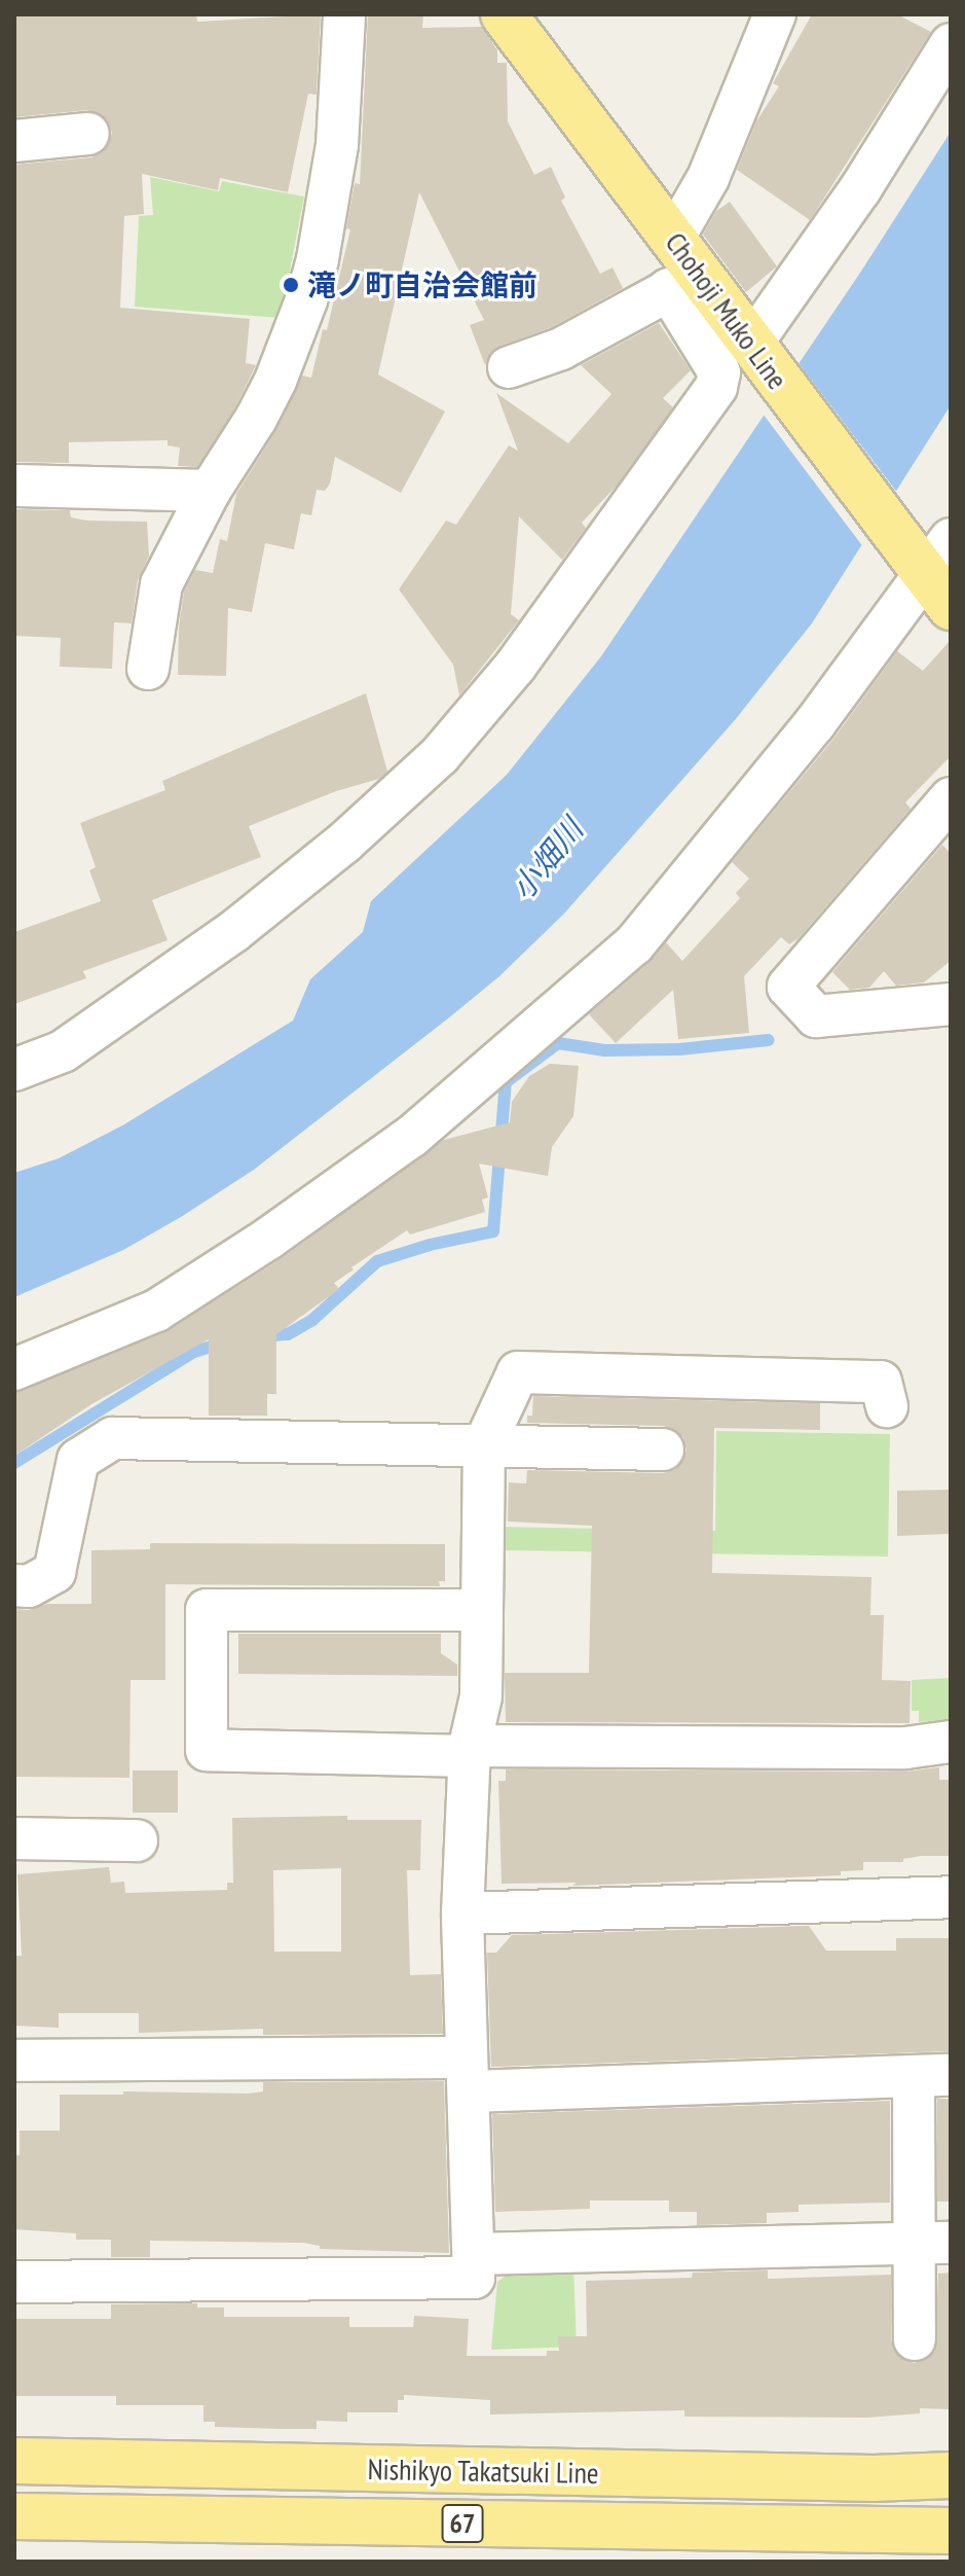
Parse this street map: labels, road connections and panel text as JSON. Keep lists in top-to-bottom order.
{
  "streets": {
    "main road": ["Chohoji Muko Line", "Nishikyo Takatsuki Line", "67"]
  },
  "water": ["小畑川"],
  "places": ["滝ノ町自治会館前"]
}
